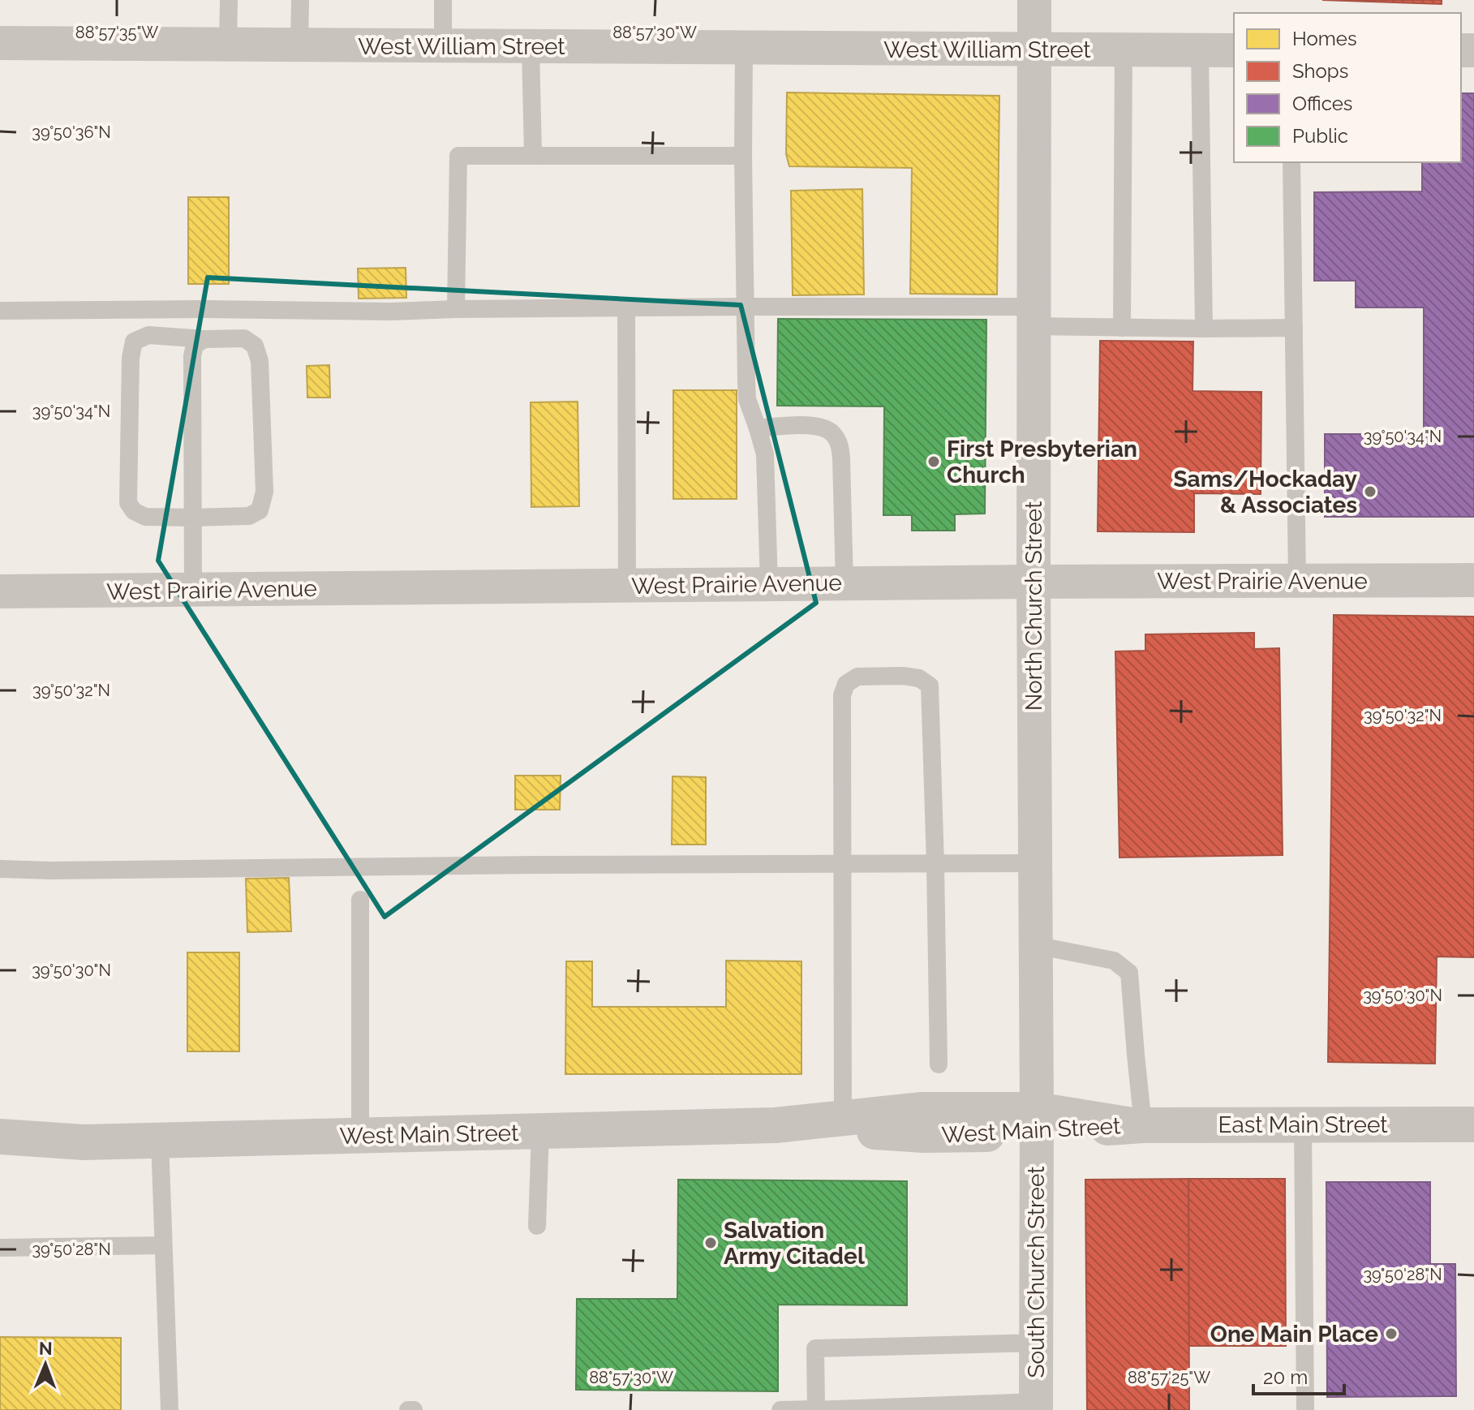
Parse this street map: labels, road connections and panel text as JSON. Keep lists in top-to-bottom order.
{
  "streets": {
    "street": [
      "West William Street",
      "West Prairie Avenue",
      "North Church Street",
      "East Main Street",
      "West Main Street",
      "South Church Street"
    ]
  },
  "crossings": [
    ["West William Street", "North Church Street"],
    ["West Prairie Avenue", "North Church Street"],
    ["North Church Street", "West Main Street"],
    ["North Church Street", "South Church Street"],
    ["East Main Street", "West Main Street"],
    ["West Main Street", "South Church Street"]
  ],
  "places": [
    "First Presbyterian Church",
    "Sams/Hockaday & Associates",
    "Salvation Army Citadel",
    "One Main Place"
  ],
  "legend": [
    "Homes",
    "Shops",
    "Offices",
    "Public"
  ],
  "scale_bar": "20 m",
  "north": "top",
  "coordinates": [
    "88°57'35\"W",
    "88°57'30\"W",
    "39°50'36\"N",
    "39°50'34\"N",
    "39°50'32\"N",
    "39°50'30\"N",
    "39°50'28\"N",
    "88°57'25\"W"
  ]
}
